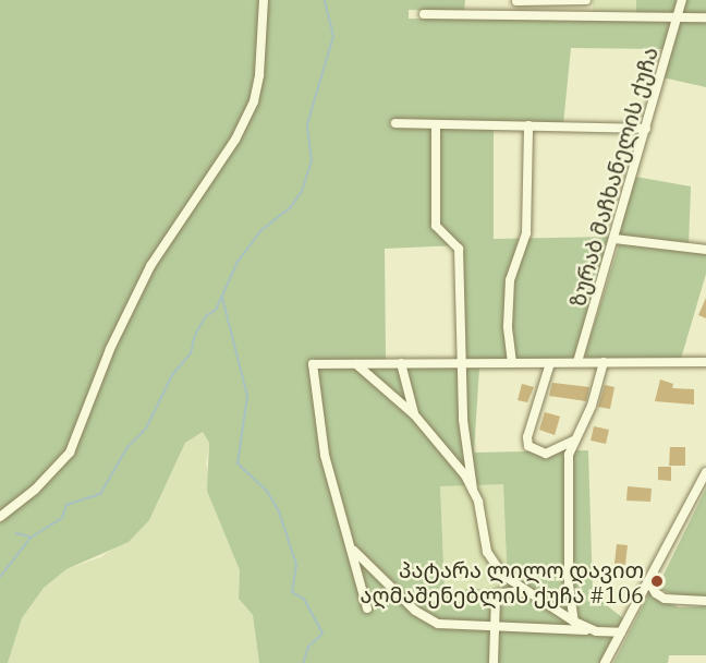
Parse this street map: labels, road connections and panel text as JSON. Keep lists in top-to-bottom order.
{
  "streets": {
    "street": ["ზურაბ მაჩხანელის ქუჩა"]
  },
  "places": ["პატარა ლილო დავით აღმაშენებლის ქუჩა #106"]
}
